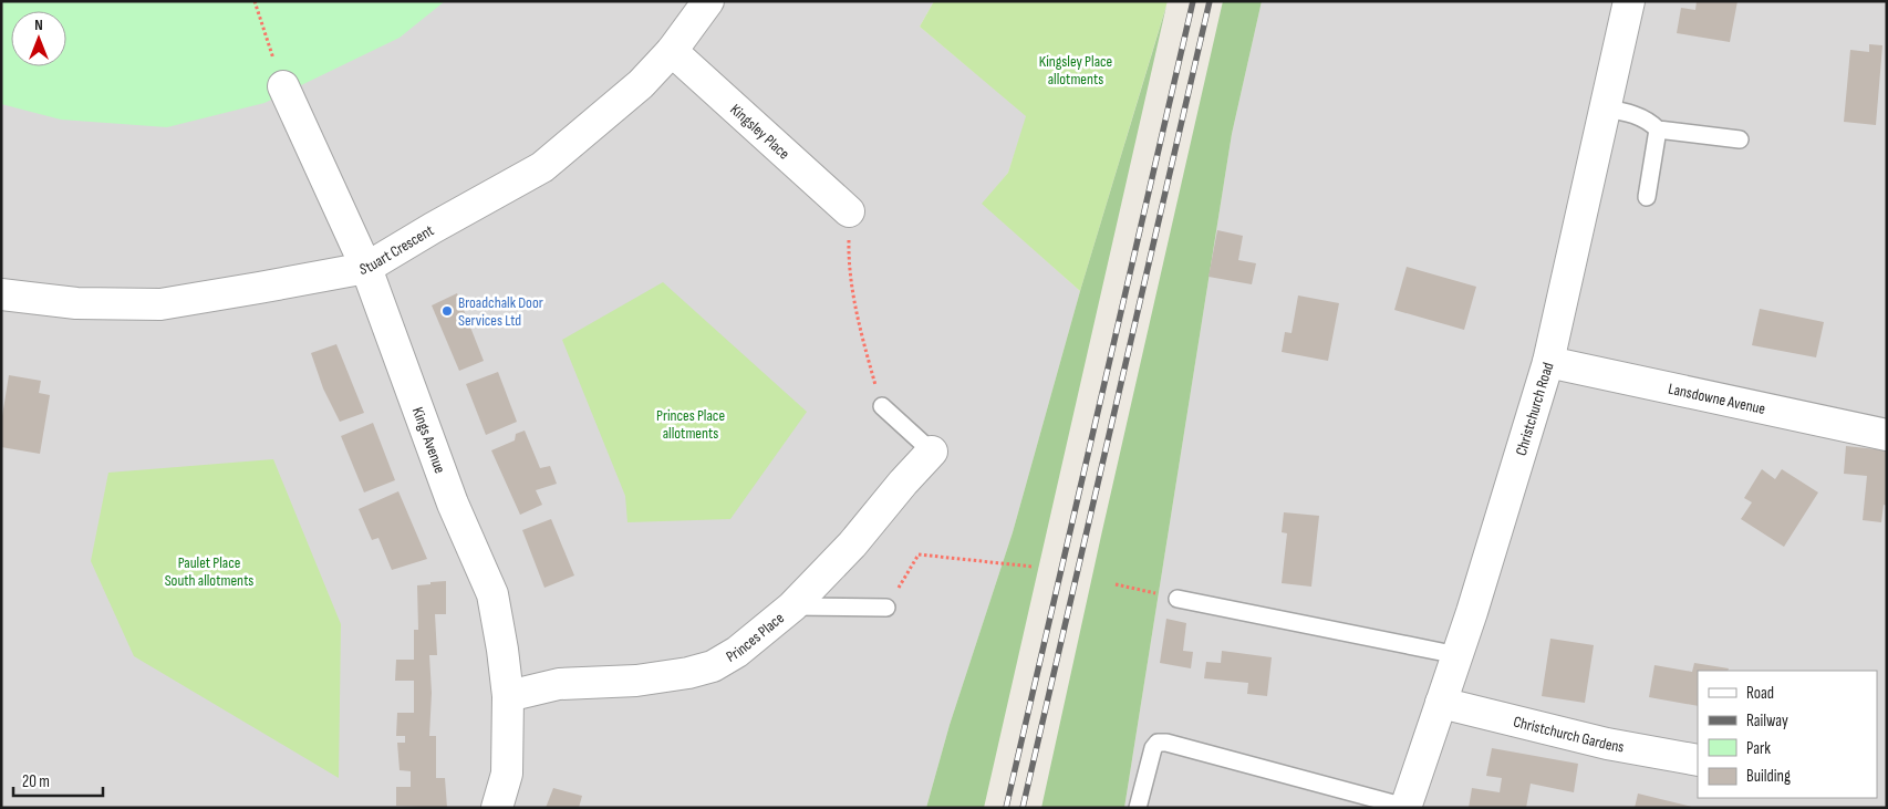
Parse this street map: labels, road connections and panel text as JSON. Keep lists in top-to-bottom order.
{
  "streets": {
    "street": [
      "Kingsley Place",
      "Stuart Crescent",
      "Lansdowne Avenue",
      "Christchurch Road",
      "Kings Avenue",
      "Princes Place",
      "Christchurch Gardens"
    ]
  },
  "crossings": [
    ["Kingsley Place", "Stuart Crescent"],
    ["Stuart Crescent", "Kings Avenue"],
    ["Lansdowne Avenue", "Christchurch Road"],
    ["Christchurch Road", "Christchurch Gardens"],
    ["Kings Avenue", "Princes Place"]
  ],
  "parks": ["Kingsley Place allotments", "Princes Place allotments", "Paulet Place South allotments"],
  "places": ["Broadchalk Door Services Ltd"],
  "legend": [
    "Road",
    "Railway",
    "Park",
    "Building"
  ],
  "scale_bar": "20 m",
  "north": "top"
}
